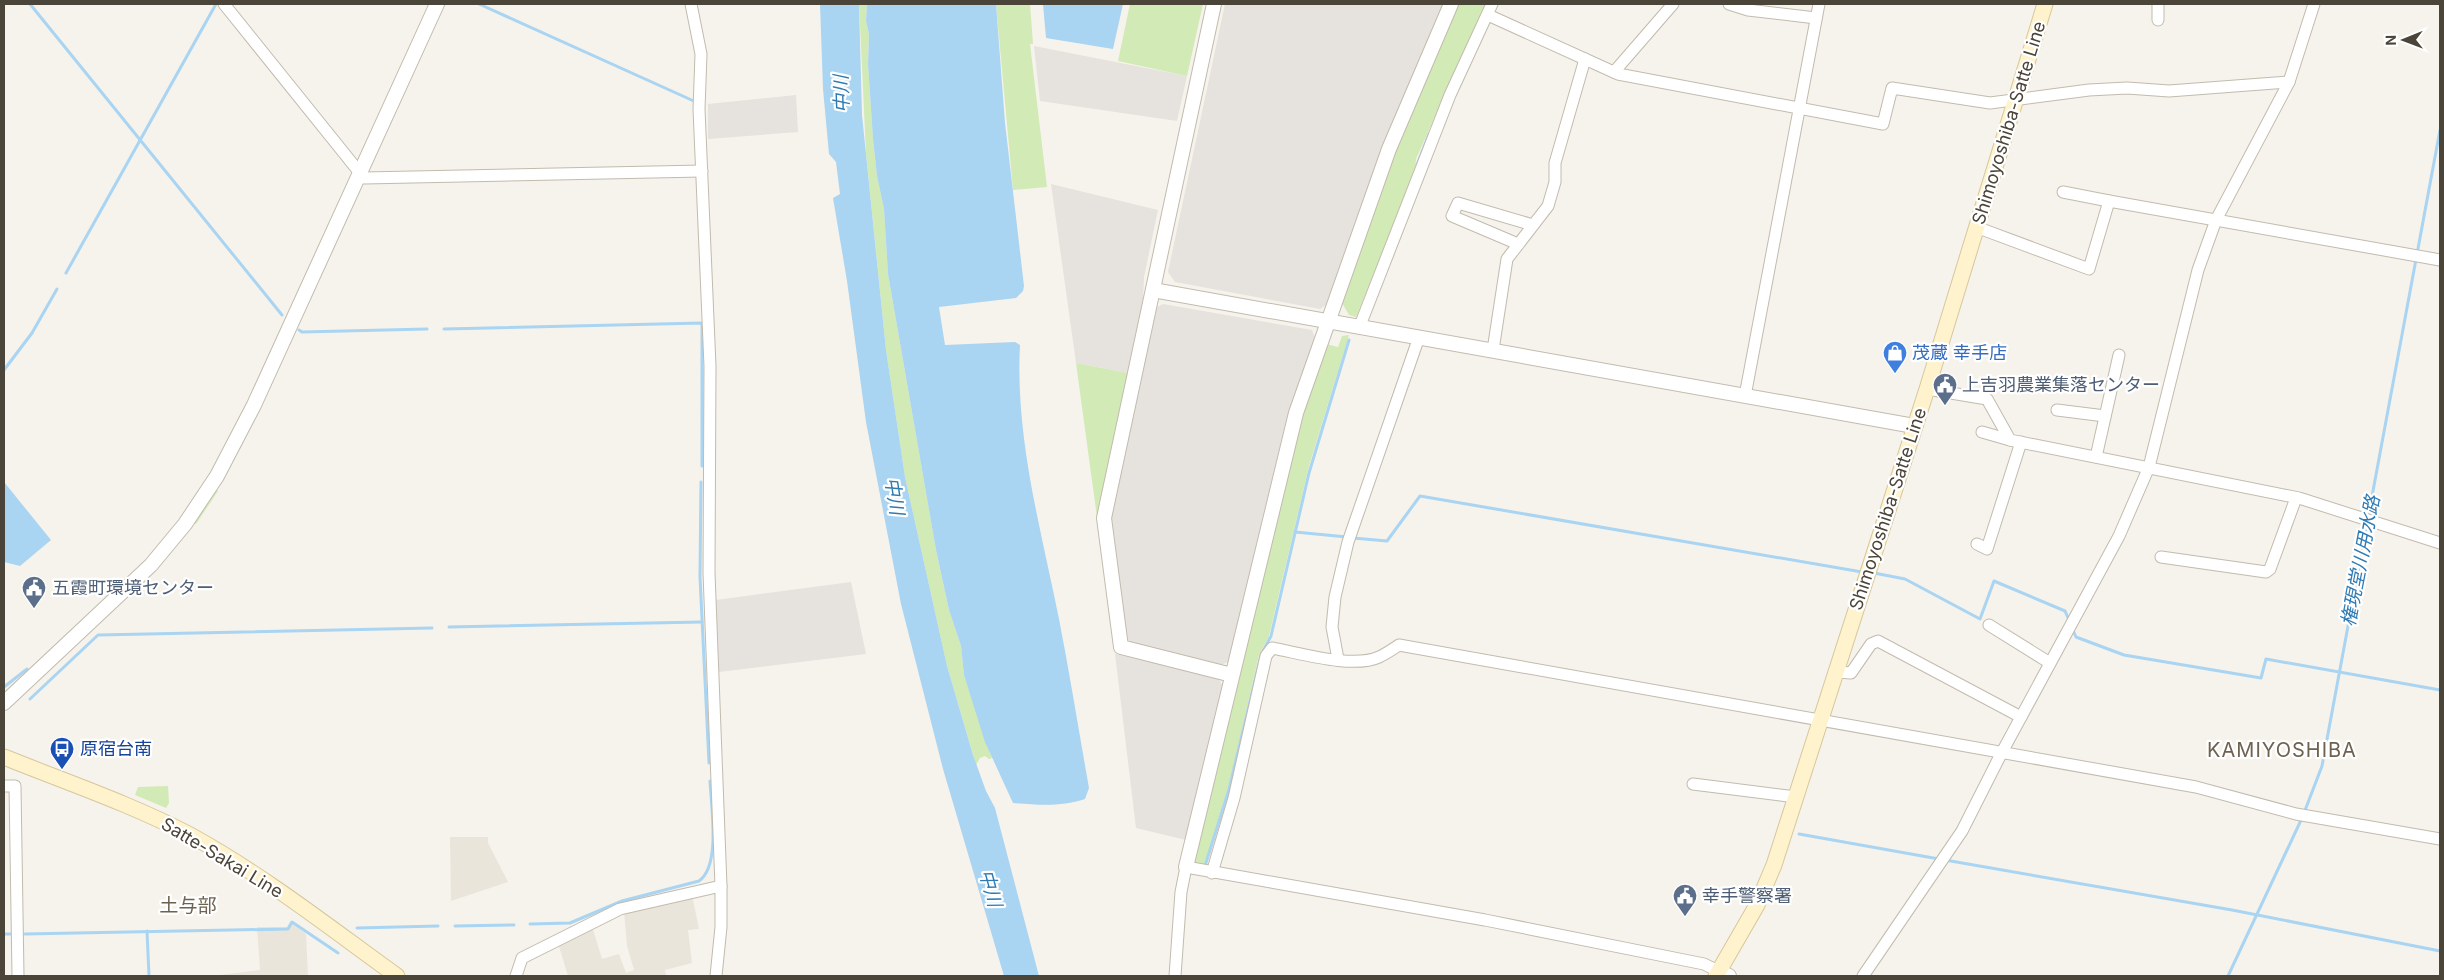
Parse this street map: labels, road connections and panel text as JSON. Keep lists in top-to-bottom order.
{
  "streets": {
    "main road": ["Shimoyoshiba-Satte Line", "Satte-Sakai Line"]
  },
  "districts": ["KAMIYOSHIBA", "土与部"],
  "water": ["中川", "権現堂川用水路"],
  "places": {
    "shop": ["茂蔵 幸手店"],
    "public building": ["上吉羽農業集落センター", "五霞町環境センター", "幸手警察署"],
    "bus stop": ["原宿台南"]
  },
  "north": "left"
}
